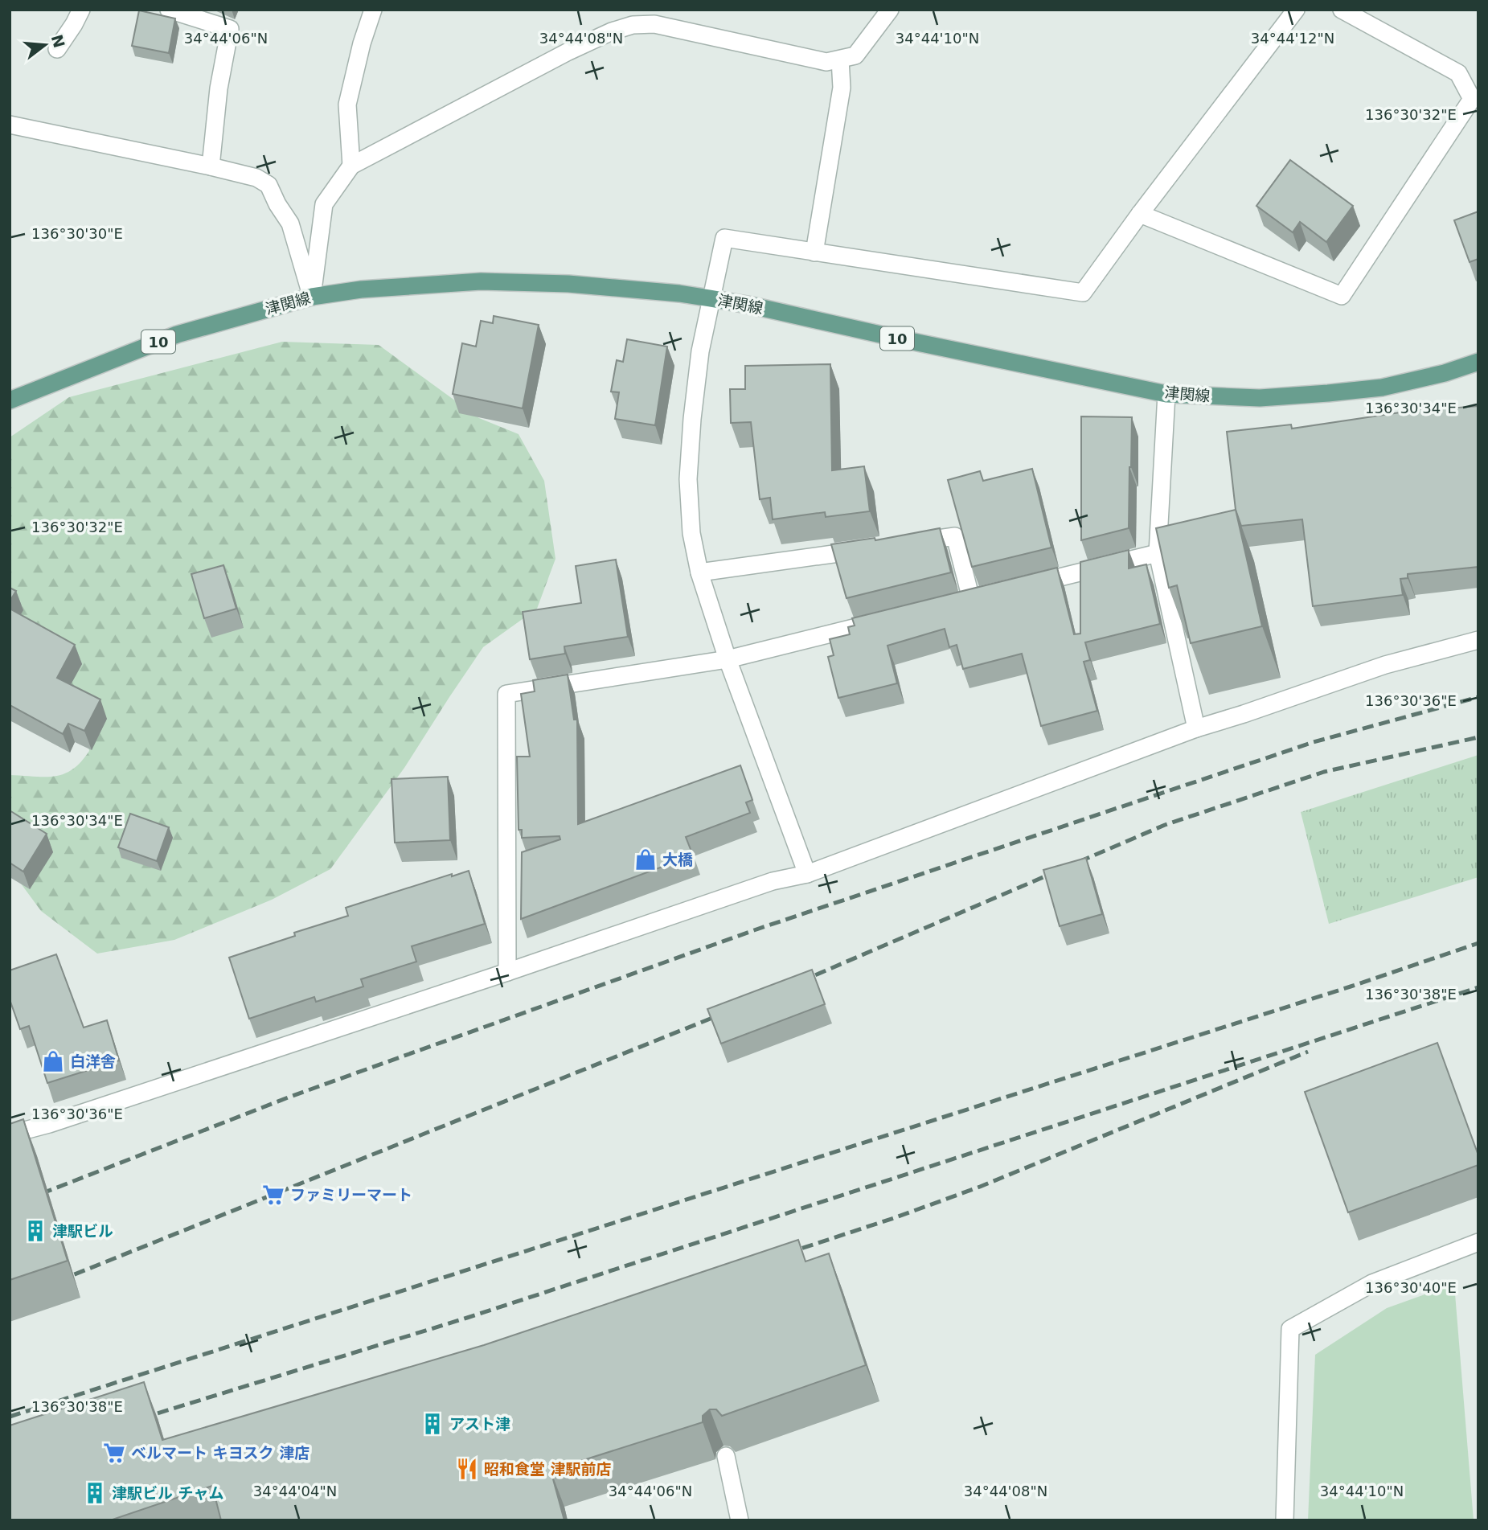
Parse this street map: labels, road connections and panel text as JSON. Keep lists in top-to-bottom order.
{
  "streets": {
    "main road": ["津関線", "10"]
  },
  "places": {
    "shop": ["大橋", "白洋舎"],
    "supermarket": ["ファミリーマート", "ベルマート キヨスク 津店"],
    "building": ["津駅ビル", "アスト津", "津駅ビル チャム"],
    "restaurant": ["昭和食堂 津駅前店"]
  },
  "north": "right",
  "coordinates": [
    "34°44'06\"N",
    "34°44'08\"N",
    "34°44'10\"N",
    "34°44'12\"N",
    "136°30'32\"E",
    "136°30'30\"E",
    "136°30'34\"E",
    "136°30'36\"E",
    "136°30'38\"E",
    "136°30'40\"E",
    "34°44'04\"N"
  ]
}
